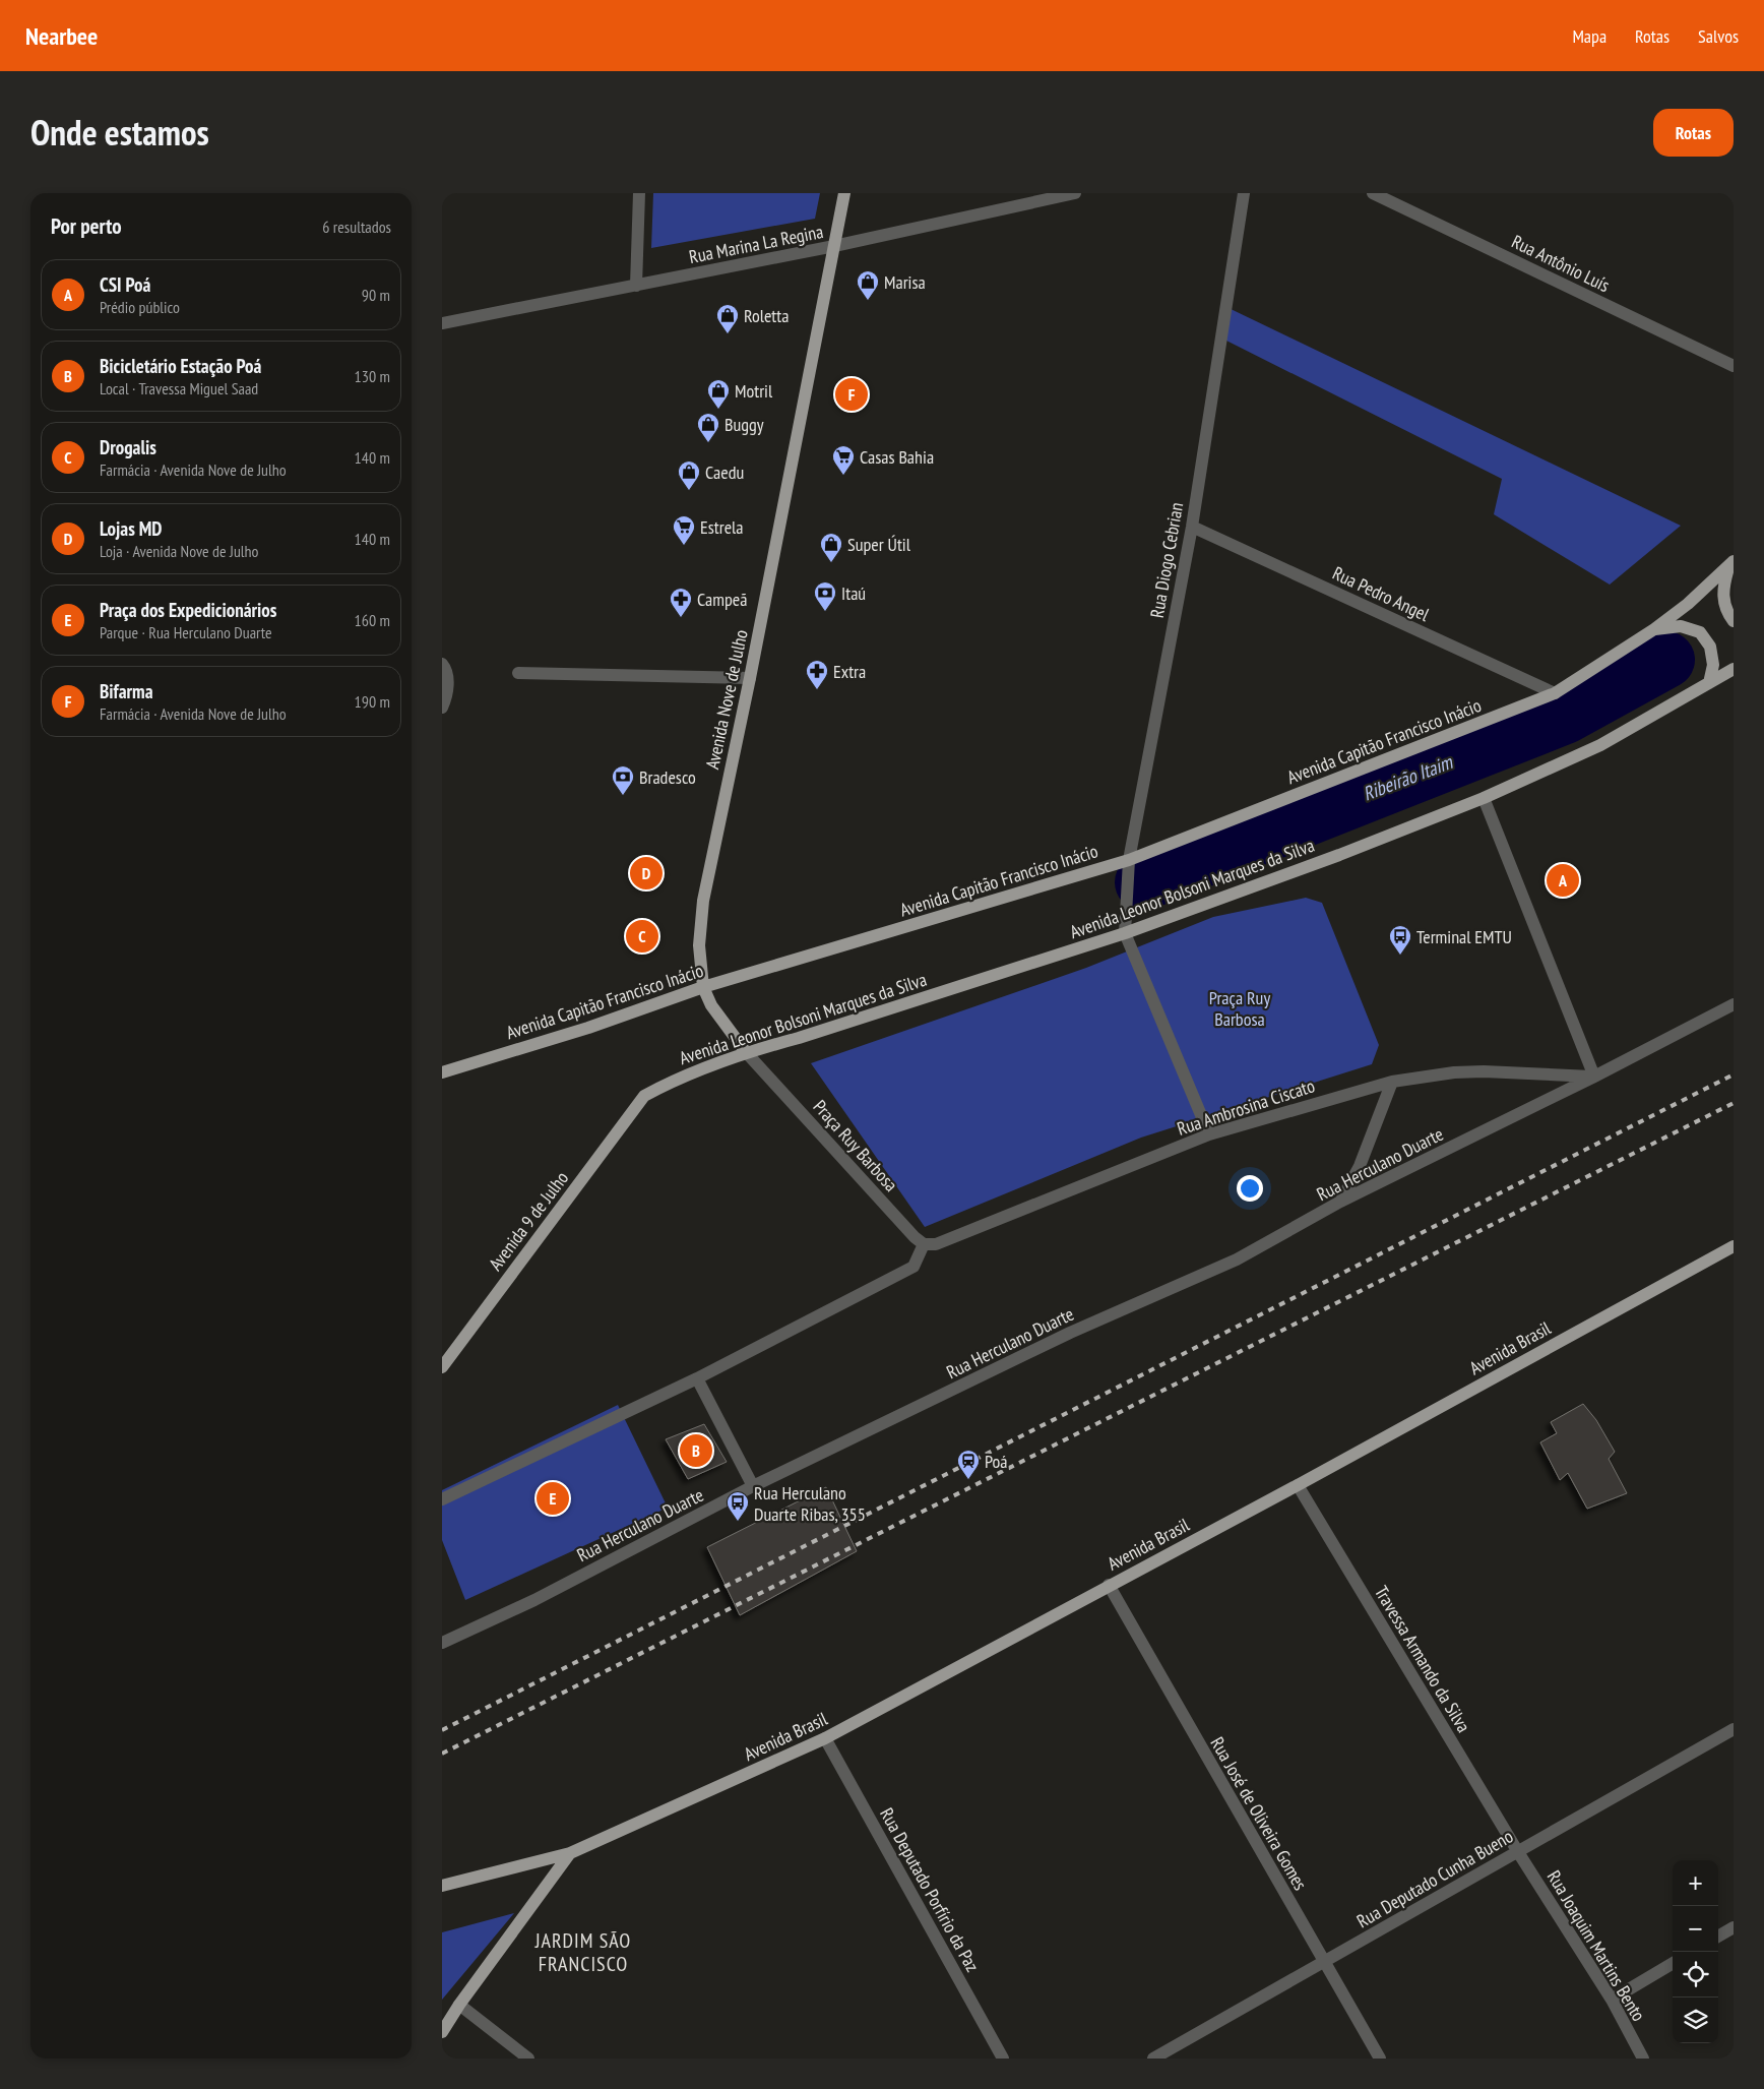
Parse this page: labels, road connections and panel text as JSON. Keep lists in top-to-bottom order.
{
  "streets": {
    "main road": [
      "Avenida Nove de Julho",
      "Avenida Capitão Francisco Inácio",
      "Avenida Leonor Bolsoni Marques da Silva",
      "Avenida 9 de Julho",
      "Avenida Brasil"
    ],
    "street": [
      "Rua Marina La Regina",
      "Rua Antônio Luís",
      "Rua Diogo Cebrian",
      "Rua Pedro Angel",
      "Rua Ambrosina Ciscato",
      "Praça Ruy Barbosa",
      "Rua Herculano Duarte",
      "Travessa Armando da Silva",
      "Rua José de Oliveira Gomes",
      "Rua Deputado Cunha Bueno",
      "Rua Deputado Porfírio da Paz",
      "Rua Joaquim Martins Bento"
    ]
  },
  "crossings": [
    ["Rua Marina La Regina", "Avenida Nove de Julho"],
    ["Rua Diogo Cebrian", "Rua Pedro Angel"],
    ["Rua Diogo Cebrian", "Avenida Capitão Francisco Inácio"],
    ["Rua Diogo Cebrian", "Avenida Leonor Bolsoni Marques da Silva"],
    ["Rua Pedro Angel", "Avenida Capitão Francisco Inácio"],
    ["Avenida Nove de Julho", "Avenida Capitão Francisco Inácio"],
    ["Avenida Nove de Julho", "Avenida Leonor Bolsoni Marques da Silva"],
    ["Avenida Nove de Julho", "Praça Ruy Barbosa"],
    ["Avenida Leonor Bolsoni Marques da Silva", "Praça Ruy Barbosa"],
    ["Avenida Leonor Bolsoni Marques da Silva", "Avenida 9 de Julho"],
    ["Rua Ambrosina Ciscato", "Praça Ruy Barbosa"],
    ["Rua Ambrosina Ciscato", "Rua Herculano Duarte"],
    ["Avenida Brasil", "Travessa Armando da Silva"],
    ["Avenida Brasil", "Rua José de Oliveira Gomes"],
    ["Avenida Brasil", "Rua Deputado Porfírio da Paz"],
    ["Travessa Armando da Silva", "Rua Deputado Cunha Bueno"],
    ["Travessa Armando da Silva", "Rua Joaquim Martins Bento"],
    ["Rua José de Oliveira Gomes", "Rua Deputado Cunha Bueno"],
    ["Rua Deputado Cunha Bueno", "Rua Joaquim Martins Bento"]
  ],
  "districts": ["JARDIM SÃO FRANCISCO"],
  "water": ["Ribeirão Itaim"],
  "parks": ["Praça Ruy Barbosa"],
  "places": {
    "shop": [
      "Marisa",
      "Roletta",
      "Motril",
      "Buggy",
      "Caedu",
      "Super Útil"
    ],
    "supermarket": ["Casas Bahia", "Estrela"],
    "bank": ["Itaú", "Bradesco"],
    "pharmacy": ["Campeã", "Extra"],
    "bus stop": ["Terminal EMTU", "Rua Herculano Duarte Ribas, 355"],
    "station": ["Poá"]
  },
  "page": {
    "header": "Nearbee",
    "nav": ["Mapa", "Rotas", "Salvos"],
    "title": "Onde estamos",
    "buttons": "Rotas",
    "heading": ["Por perto", "6 resultados"],
    "list": [
      {
        "mark": "A",
        "name": "CSI Poá",
        "note": "Prédio público",
        "value": "90 m"
      },
      {
        "mark": "B",
        "name": "Bicicletário Estação Poá",
        "note": "Local · Travessa Miguel Saad",
        "value": "130 m"
      },
      {
        "mark": "C",
        "name": "Drogalis",
        "note": "Farmácia · Avenida Nove de Julho",
        "value": "140 m"
      },
      {
        "mark": "D",
        "name": "Lojas MD",
        "note": "Loja · Avenida Nove de Julho",
        "value": "140 m"
      },
      {
        "mark": "E",
        "name": "Praça dos Expedicionários",
        "note": "Parque · Rua Herculano Duarte",
        "value": "160 m"
      },
      {
        "mark": "F",
        "name": "Bifarma",
        "note": "Farmácia · Avenida Nove de Julho",
        "value": "190 m"
      }
    ],
    "pins": [
      "F",
      "D",
      "A",
      "C",
      "B",
      "E"
    ],
    "map_buttons": ["+", "−"]
  }
}
